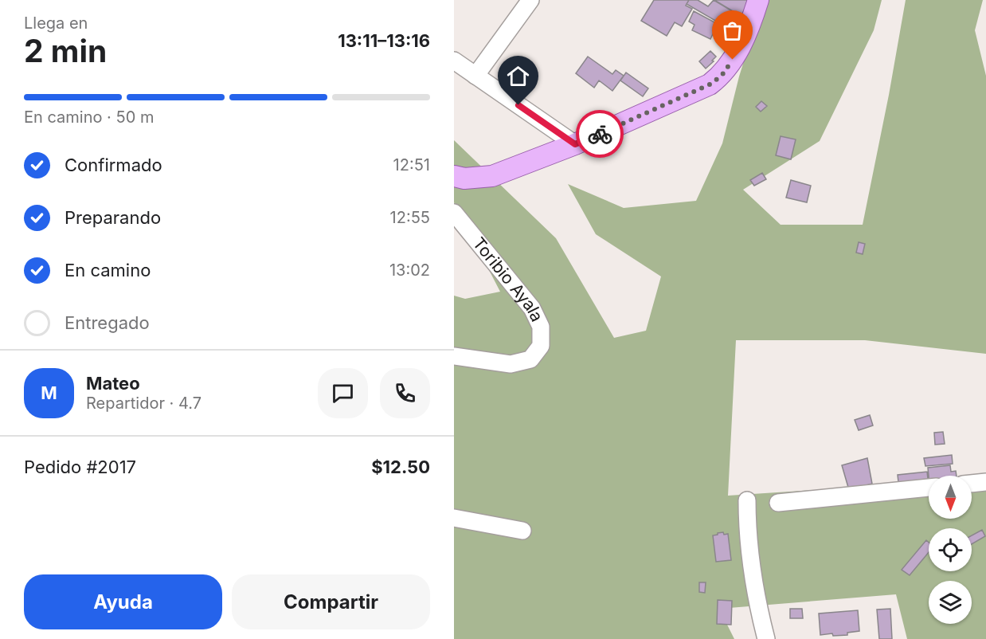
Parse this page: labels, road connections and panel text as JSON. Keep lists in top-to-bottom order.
{
  "streets": {
    "street": ["Toribio Ayala"]
  },
  "north": "bottom",
  "page": {
    "heading": ["2 min", "Llega en", "13:11–13:16"],
    "panel": [
      "Mateo",
      "Repartidor · 4.7",
      "Pedido #2017",
      "$12.50"
    ],
    "bar": "En camino · 50 m",
    "list": [
      ["Confirmado", "12:51"],
      ["Preparando", "12:55"],
      ["En camino", "13:02"],
      "Entregado"
    ],
    "round": "M",
    "buttons": ["Ayuda", "Compartir"]
  }
}
